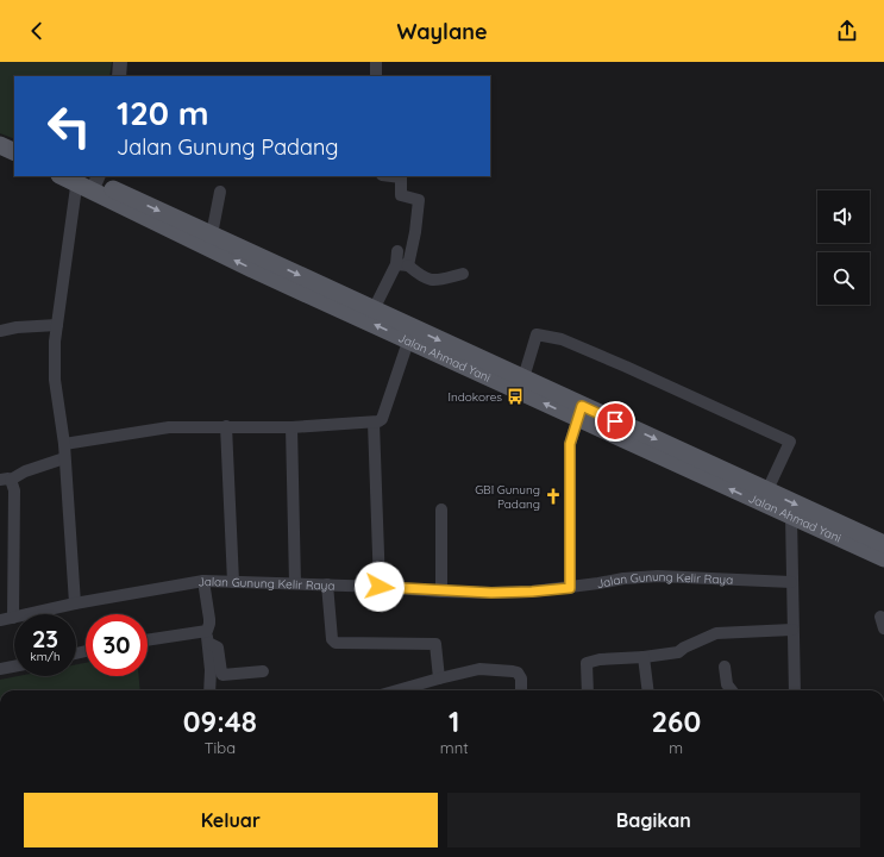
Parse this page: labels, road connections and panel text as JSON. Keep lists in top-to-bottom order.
{
  "streets": {
    "main road": ["Jalan Ahmad Yani"],
    "street": ["Jalan Gunung Kelir Raya"]
  },
  "places": {
    "bus stop": ["Indokores"],
    "church": ["GBI Gunung Padang"]
  },
  "page": {
    "header": "Waylane",
    "turn": ["120 m", "Jalan Gunung Padang"],
    "speed": "23 km/h",
    "limit": "30",
    "eta": [
      "09:48",
      "Tiba",
      "1",
      "mnt",
      "260",
      "m"
    ],
    "buttons": ["Keluar", "Bagikan"]
  }
}
